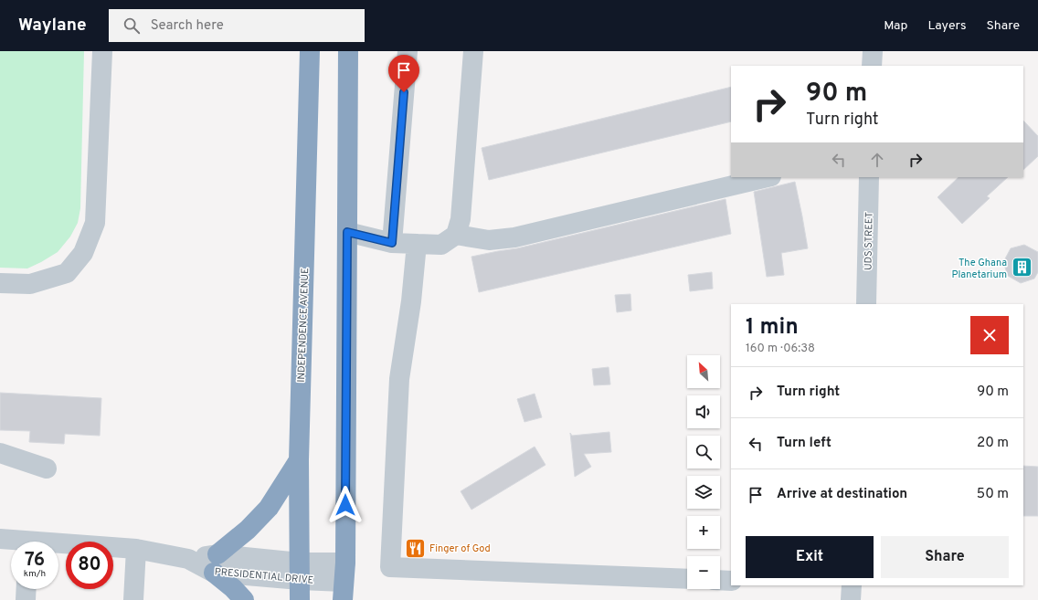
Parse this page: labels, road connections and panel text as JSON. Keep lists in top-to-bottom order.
{
  "streets": {
    "highway": ["INDEPENDENCE AVENUE"],
    "street": ["UDS STREET", "PRESIDENTIAL DRIVE"]
  },
  "crossings": [
    ["INDEPENDENCE AVENUE", "PRESIDENTIAL DRIVE"]
  ],
  "places": {
    "building": ["The Ghana Planetarium"],
    "restaurant": ["Finger of God"]
  },
  "north": "top left",
  "page": {
    "header": "Waylane",
    "search": "Search here",
    "nav": ["Map", "Layers", "Share"],
    "turn": ["90 m", "Turn right"],
    "heading": ["1 min", "160 m · 06:38"],
    "map_buttons": ["+", "−"],
    "list": [
      {
        "name": "Turn right",
        "value": "90 m"
      },
      {
        "name": "Turn left",
        "value": "20 m"
      },
      {
        "name": "Arrive at destination",
        "value": "50 m"
      }
    ],
    "buttons": ["Exit", "Share"],
    "speed": "76 km/h",
    "limit": "80"
  }
}
